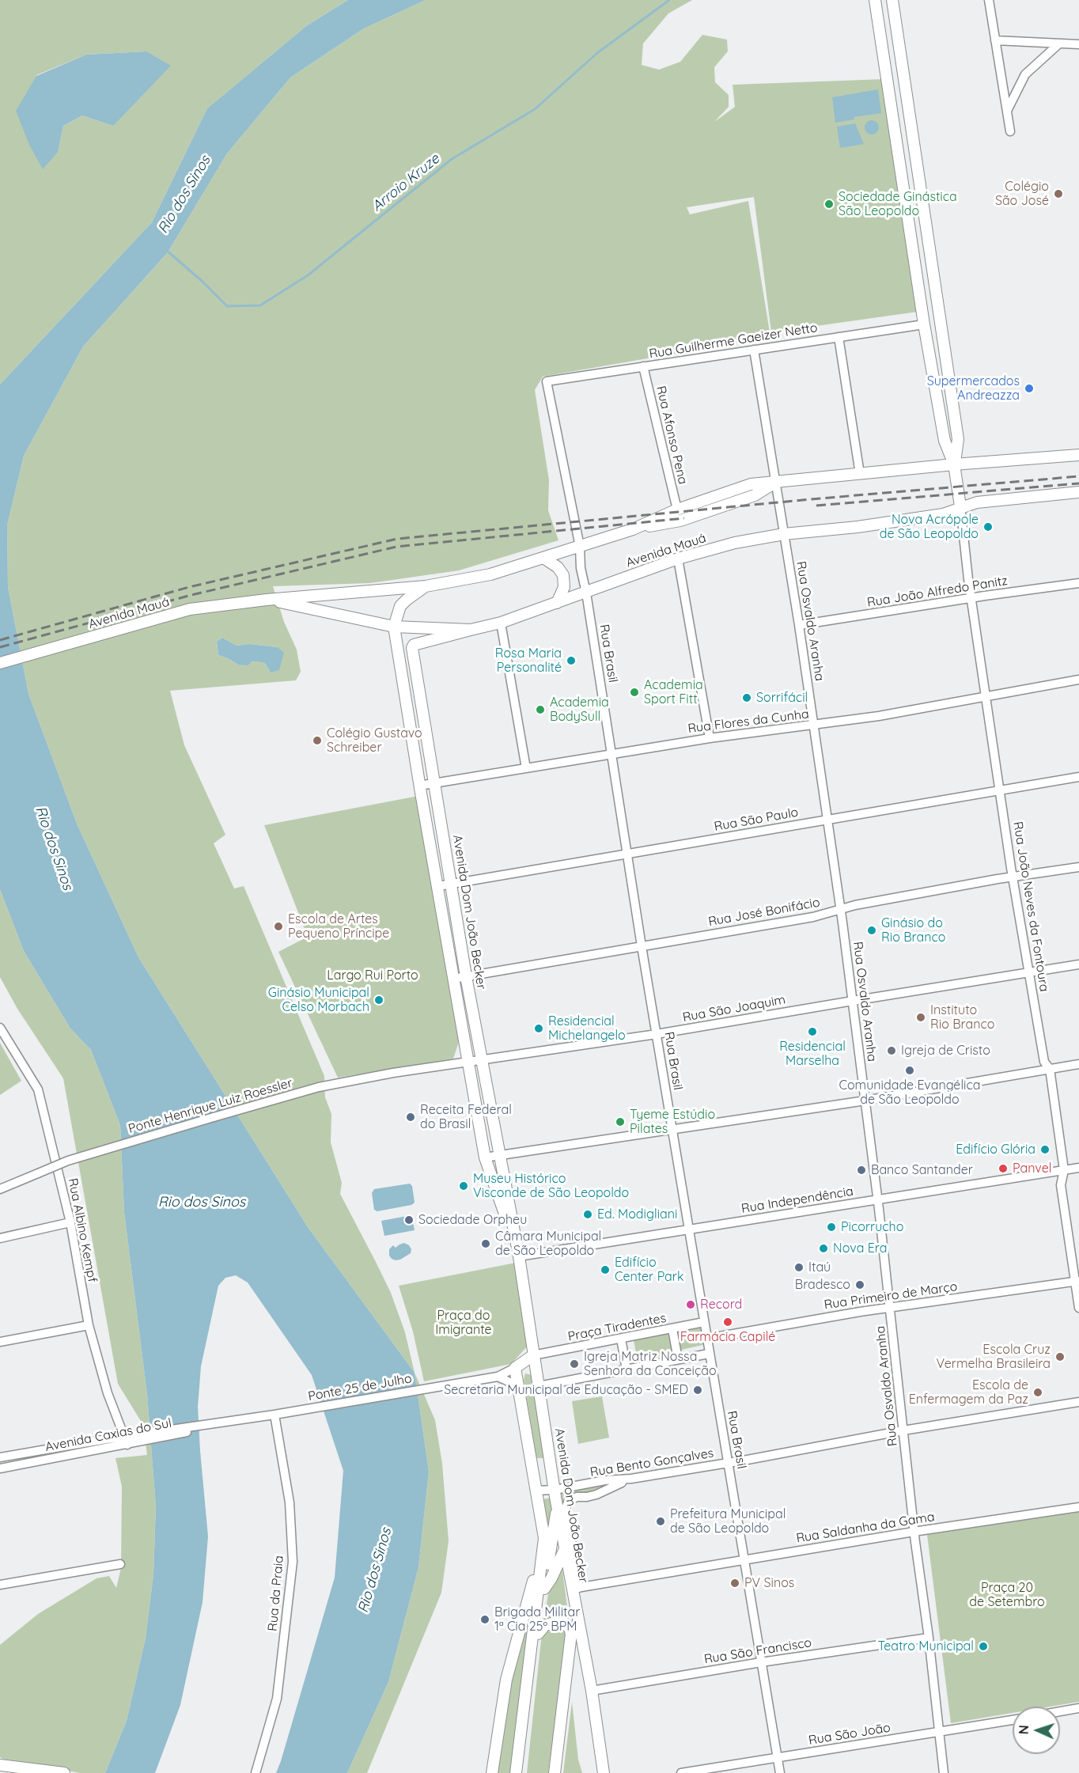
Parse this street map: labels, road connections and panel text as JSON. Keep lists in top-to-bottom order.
{
  "streets": {
    "main road": ["Avenida Mauá", "Avenida Dom João Becker"],
    "street": [
      "Rua Guilherme Gaeizer Netto",
      "Rua Afonso Pena",
      "Rua João Alfredo Panitz",
      "Rua Osvaldo Aranha",
      "Rua Brasil",
      "Rua Flores da Cunha",
      "Rua São Paulo",
      "Rua João Neves da Fontoura",
      "Rua José Bonifácio",
      "Rua São Joaquim",
      "Ponte Henrique Luiz Roessler",
      "Rua Independência",
      "Rua Albino Kempf",
      "Rua Primeiro de Março",
      "Praça Tiradentes",
      "Ponte 25 de Julho",
      "Avenida Caxias do Sul",
      "Rua Bento Gonçalves",
      "Rua Saldanha da Gama",
      "Rua da Praia",
      "Rua São Francisco",
      "Rua São João"
    ]
  },
  "crossings": [
    ["Rua Guilherme Gaeizer Netto", "Rua Afonso Pena"],
    ["Rua Guilherme Gaeizer Netto", "Rua Osvaldo Aranha"],
    ["Rua Guilherme Gaeizer Netto", "Rua Brasil"],
    ["Rua Afonso Pena", "Avenida Mauá"],
    ["Avenida Mauá", "Rua Osvaldo Aranha"],
    ["Avenida Mauá", "Rua Brasil"],
    ["Avenida Mauá", "Rua João Neves da Fontoura"],
    ["Avenida Mauá", "Avenida Dom João Becker"],
    ["Rua João Alfredo Panitz", "Rua Osvaldo Aranha"],
    ["Rua João Alfredo Panitz", "Rua João Neves da Fontoura"],
    ["Rua Osvaldo Aranha", "Rua Flores da Cunha"],
    ["Rua Osvaldo Aranha", "Rua São Paulo"],
    ["Rua Osvaldo Aranha", "Rua José Bonifácio"],
    ["Rua Osvaldo Aranha", "Rua São Joaquim"],
    ["Rua Osvaldo Aranha", "Rua Independência"],
    ["Rua Osvaldo Aranha", "Rua Primeiro de Março"],
    ["Rua Osvaldo Aranha", "Rua Bento Gonçalves"],
    ["Rua Osvaldo Aranha", "Rua Saldanha da Gama"],
    ["Rua Osvaldo Aranha", "Rua São Francisco"],
    ["Rua Osvaldo Aranha", "Rua São João"],
    ["Rua Brasil", "Rua Flores da Cunha"],
    ["Rua Brasil", "Rua São Paulo"],
    ["Rua Brasil", "Rua José Bonifácio"],
    ["Rua Brasil", "Rua São Joaquim"],
    ["Rua Brasil", "Rua Independência"],
    ["Rua Brasil", "Rua Primeiro de Março"],
    ["Rua Brasil", "Praça Tiradentes"],
    ["Rua Brasil", "Rua Bento Gonçalves"],
    ["Rua Brasil", "Rua Saldanha da Gama"],
    ["Rua Brasil", "Rua São Francisco"],
    ["Rua Brasil", "Rua São João"],
    ["Rua Flores da Cunha", "Rua João Neves da Fontoura"],
    ["Rua Flores da Cunha", "Avenida Dom João Becker"],
    ["Rua São Paulo", "Rua João Neves da Fontoura"],
    ["Rua São Paulo", "Avenida Dom João Becker"],
    ["Rua João Neves da Fontoura", "Rua José Bonifácio"],
    ["Rua João Neves da Fontoura", "Rua São Joaquim"],
    ["Rua João Neves da Fontoura", "Rua Independência"],
    ["Rua João Neves da Fontoura", "Rua Primeiro de Março"],
    ["Avenida Dom João Becker", "Rua José Bonifácio"],
    ["Avenida Dom João Becker", "Rua São Joaquim"],
    ["Avenida Dom João Becker", "Rua Independência"],
    ["Avenida Dom João Becker", "Praça Tiradentes"],
    ["Avenida Dom João Becker", "Rua Bento Gonçalves"],
    ["Avenida Dom João Becker", "Rua Saldanha da Gama"],
    ["Avenida Dom João Becker", "Rua São Francisco"],
    ["Rua São Joaquim", "Ponte Henrique Luiz Roessler"],
    ["Rua Albino Kempf", "Avenida Caxias do Sul"],
    ["Ponte 25 de Julho", "Avenida Caxias do Sul"],
    ["Avenida Caxias do Sul", "Rua da Praia"]
  ],
  "water": ["Arroio Kruze", "Rio dos Sinos"],
  "parks": ["Largo Rui Porto", "Praça do Imigrante", "Praça 20 de Setembro"],
  "places": [
    "Colégio São José",
    "Sociedade Ginástica São Leopoldo",
    "Supermercados Andreazza",
    "Nova Acrópole de São Leopoldo",
    "Rosa Maria Personalité",
    "Academia Sport Fitt",
    "Sorrifácil",
    "Academia BodySull",
    "Colégio Gustavo Schreiber",
    "Escola de Artes Pequeno Príncipe",
    "Ginásio do Rio Branco",
    "Ginásio Municipal Celso Morbach",
    "Instituto Rio Branco",
    "Residencial Michelangelo",
    "Residencial Marselha",
    "Igreja de Cristo",
    "Comunidade Evangélica de São Leopoldo",
    "Receita Federal do Brasil",
    "Tyeme Estúdio Pilates",
    "Edifício Glória",
    "Panvel",
    "Banco Santander",
    "Museu Histórico Visconde de São Leopoldo",
    "Ed. Modigliani",
    "Sociedade Orpheu",
    "Picorrucho",
    "Câmara Municipal de São Leopoldo",
    "Nova Era",
    "Itaú",
    "Edifício Center Park",
    "Bradesco",
    "Record",
    "Farmácia Capilé",
    "Escola Cruz Vermelha Brasileira",
    "Igreja Matriz Nossa Senhora da Conceição",
    "Secretaria Municipal de Educação - SMED",
    "Escola de Enfermagem da Paz",
    "Prefeitura Municipal de São Leopoldo",
    "PV Sinos",
    "Brigada Militar 1ª Cia 25º BPM",
    "Teatro Municipal"
  ],
  "north": "left"
}
